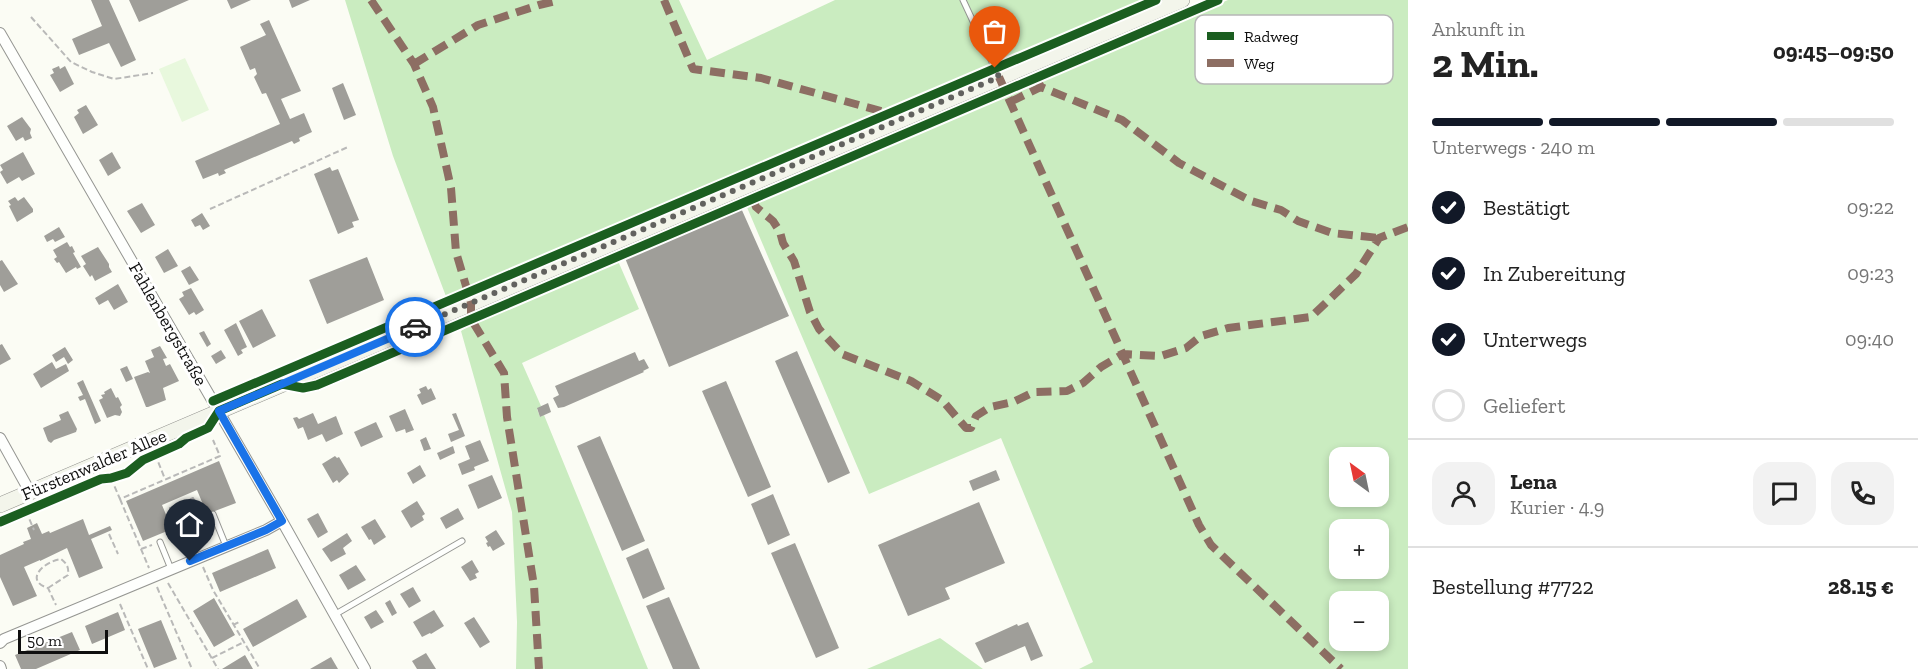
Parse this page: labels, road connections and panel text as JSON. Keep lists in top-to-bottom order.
{
  "streets": {
    "main road": ["Fürstenwalder Allee"],
    "street": ["Fahlenbergstraße"]
  },
  "crossings": [
    ["Fahlenbergstraße", "Fürstenwalder Allee"]
  ],
  "legend": ["Radweg", "Weg"],
  "scale_bar": "50 m",
  "north": "top left",
  "page": {
    "heading": ["2 Min.", "Ankunft in", "09:45–09:50"],
    "panel": [
      "Lena",
      "Kurier · 4.9",
      "Bestellung #7722",
      "28.15 €"
    ],
    "bar": "Unterwegs · 240 m",
    "list": [
      ["Bestätigt", "09:22"],
      ["In Zubereitung", "09:23"],
      ["Unterwegs", "09:40"],
      "Geliefert"
    ],
    "map_buttons": ["+", "−"],
    "scale": "50 m"
  }
}
